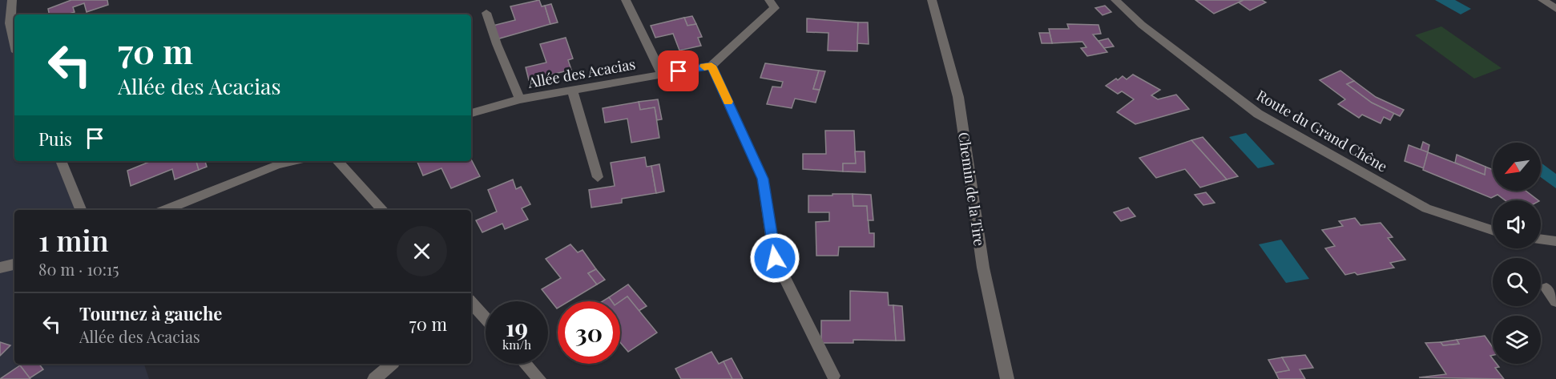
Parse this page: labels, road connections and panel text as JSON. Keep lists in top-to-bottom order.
{
  "streets": {
    "street": ["Allée des Acacias", "Route du Grand Chêne", "Chemin de la Tire"]
  },
  "north": "bottom left",
  "page": {
    "turn": ["70 m", "Allée des Acacias"],
    "then": "Puis",
    "heading": ["1 min", "80 m · 10:15"],
    "list": [
      {
        "name": "Tournez à gauche",
        "note": "Allée des Acacias",
        "value": "70 m"
      }
    ],
    "speed": "19 km/h",
    "limit": "30"
  }
}
